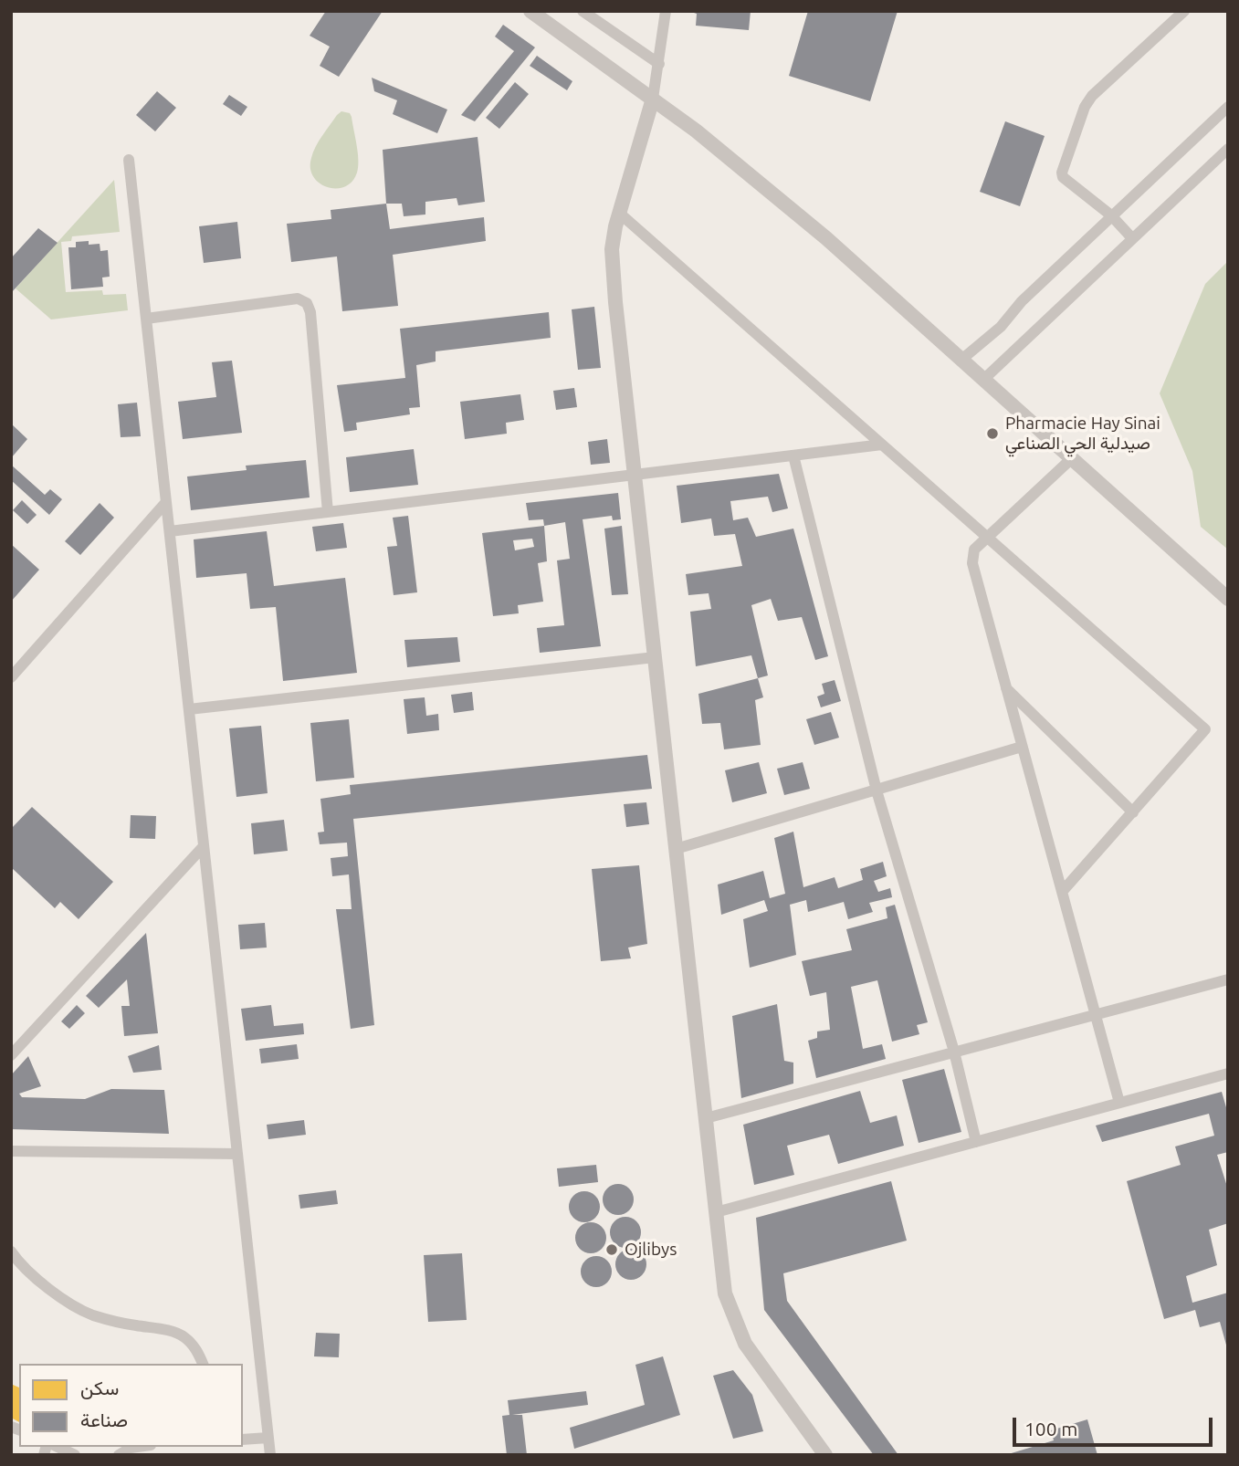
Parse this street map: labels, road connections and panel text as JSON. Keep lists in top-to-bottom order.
{
  "places": ["Pharmacie Hay Sinai صيدلية الحي الصناعي", "Ojlibys"],
  "legend": ["سكن", "صناعة"],
  "scale_bar": "100 m"
}
